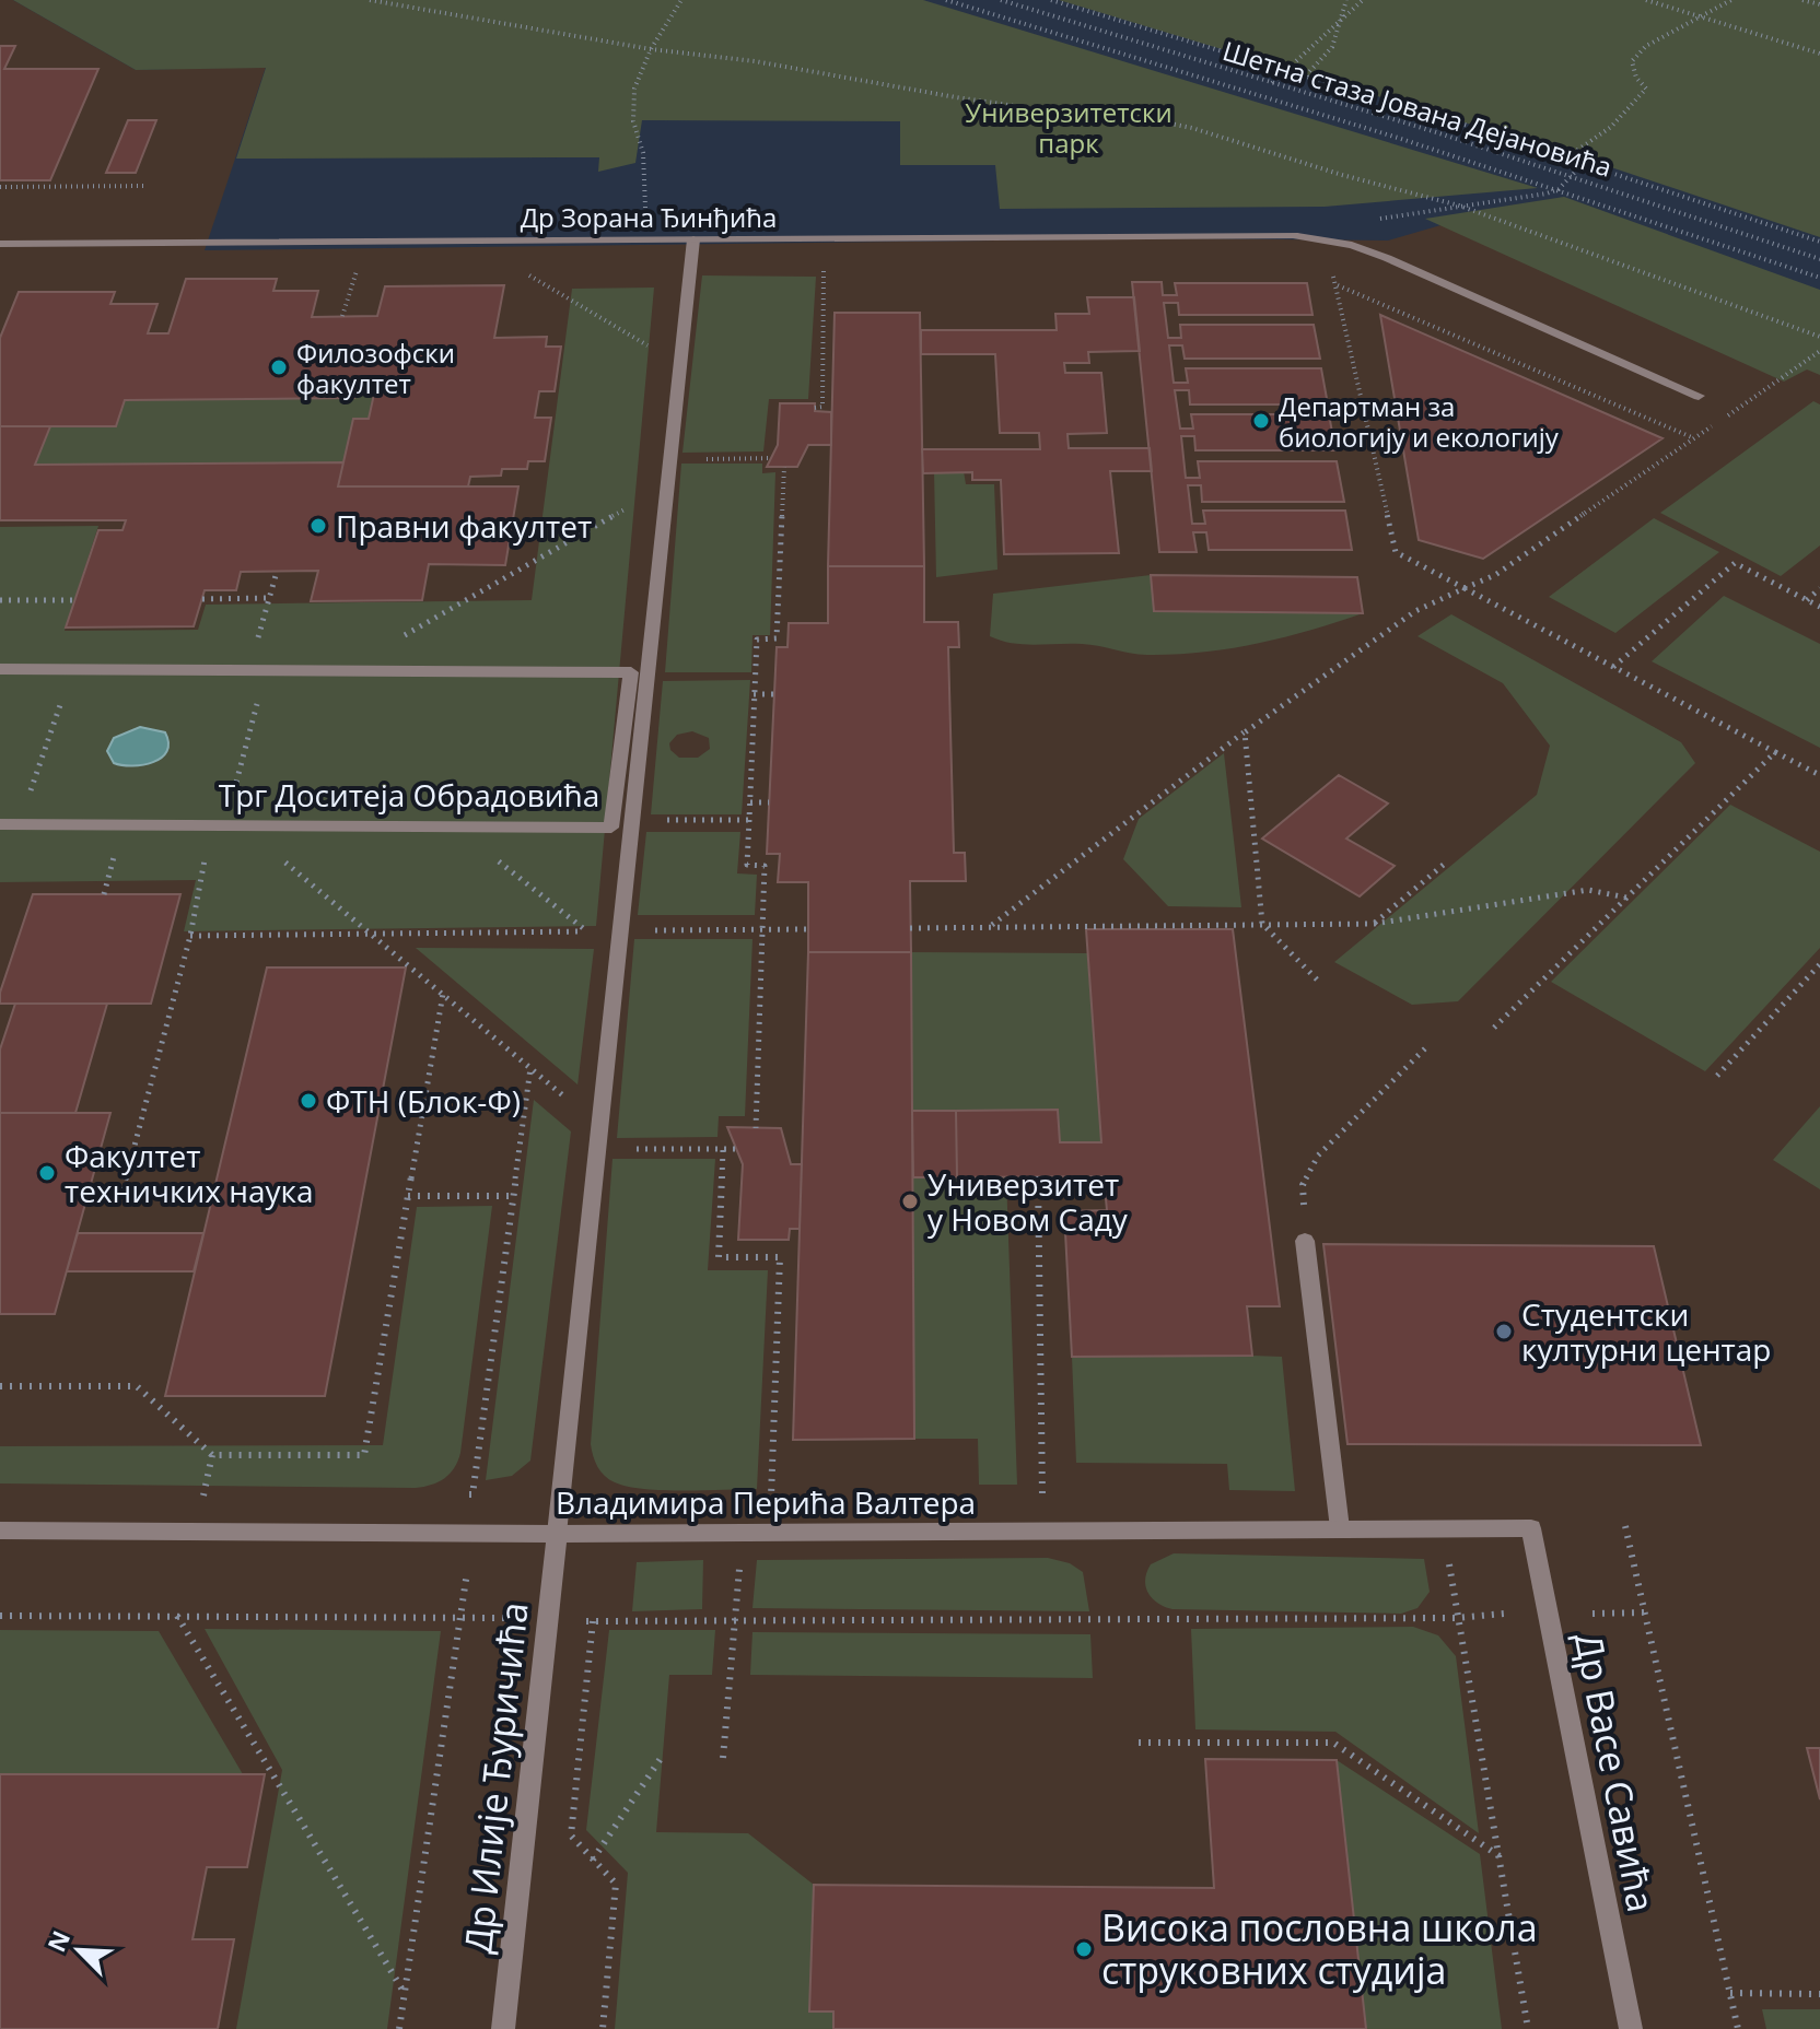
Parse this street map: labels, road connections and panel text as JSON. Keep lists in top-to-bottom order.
{
  "streets": {
    "street": [
      "Др Зорана Ђинђића",
      "Трг Доситеја Обрадовића",
      "Владимира Перића Валтера",
      "Др Васе Савића",
      "Др Илије Ђуричића"
    ],
    "path": ["Шетна стаза Јована Дејановића"]
  },
  "crossings": [
    ["Др Зорана Ђинђића", "Др Илије Ђуричића"],
    ["Трг Доситеја Обрадовића", "Др Илије Ђуричића"],
    ["Владимира Перића Валтера", "Др Васе Савића"],
    ["Владимира Перића Валтера", "Др Илије Ђуричића"]
  ],
  "parks": ["Универзитетски парк"],
  "places": [
    "Филозофски факултет",
    "Департман за биологију и екологију",
    "Правни факултет",
    "ФТН (Блок-Ф)",
    "Факултет техничких наука",
    "Универзитет у Новом Саду",
    "Студентски културни центар",
    "Висока пословна школа струковних студија"
  ],
  "north": "top left"
}
